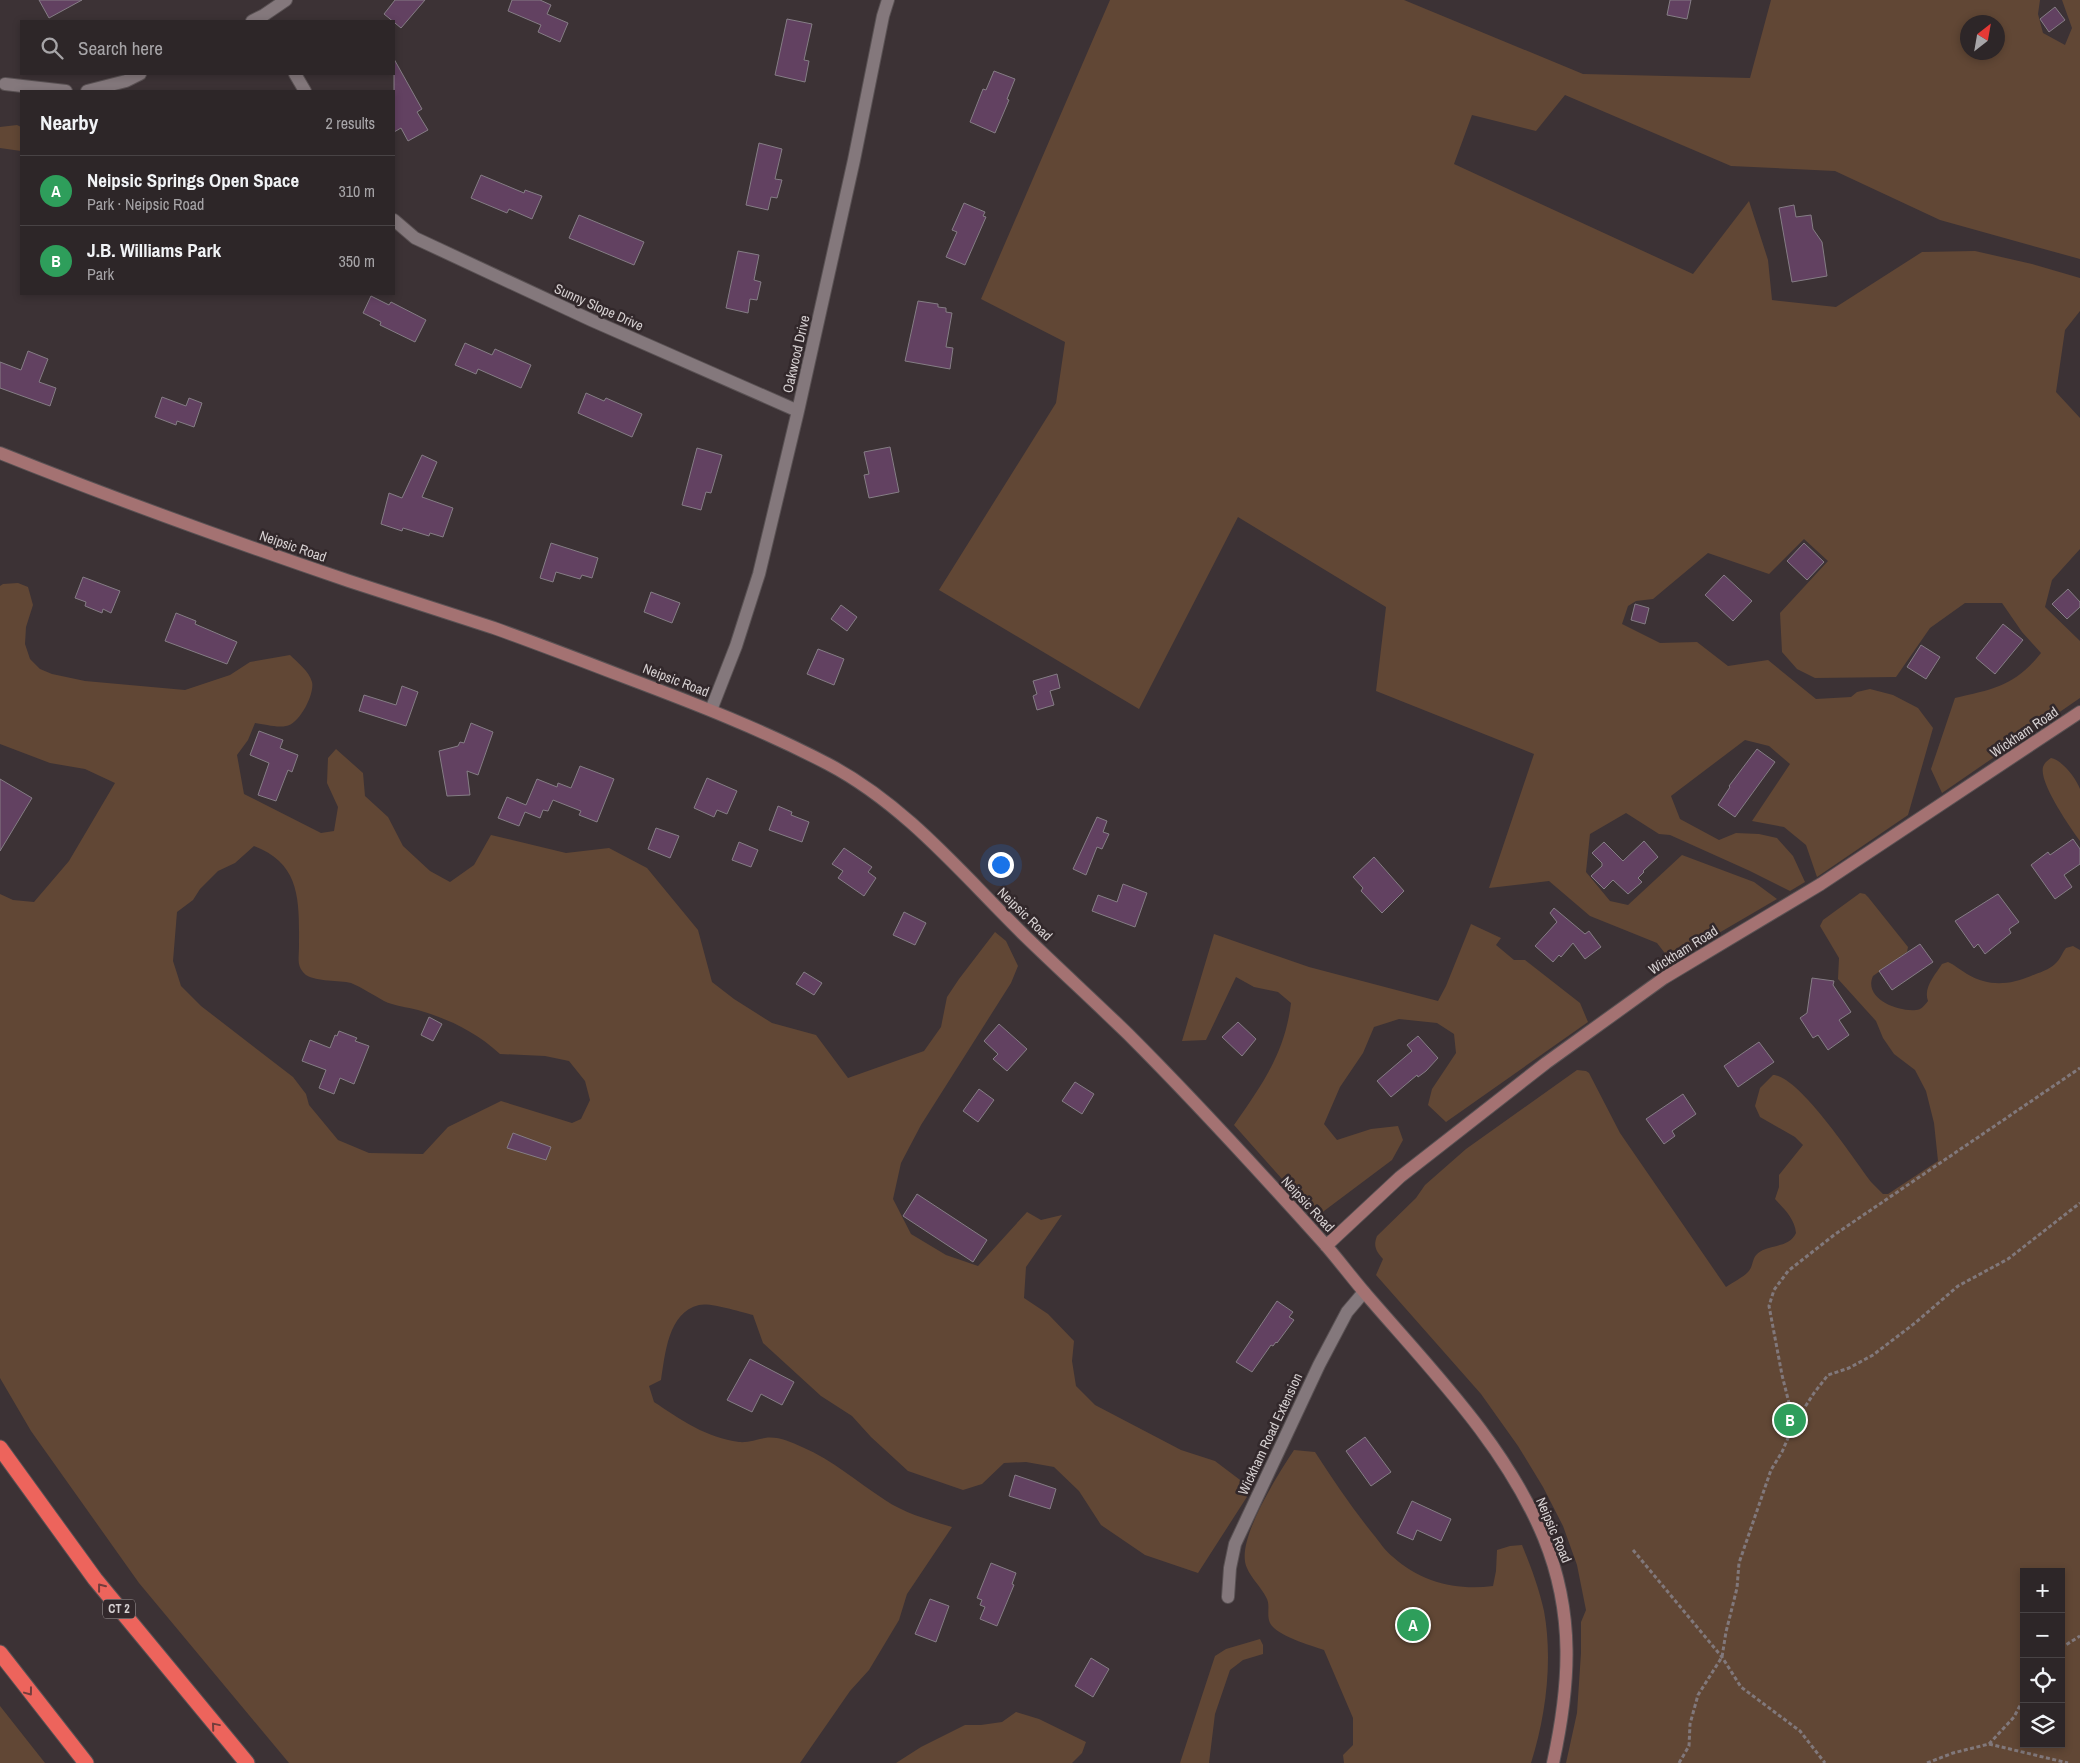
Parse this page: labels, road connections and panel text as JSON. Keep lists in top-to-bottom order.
{
  "streets": {
    "highway": ["CT 2"],
    "street": [
      "Sunny Slope Drive",
      "Oakwood Drive",
      "Neipsic Road",
      "Wickham Road",
      "Wickham Road Extension"
    ]
  },
  "crossings": [
    ["Sunny Slope Drive", "Oakwood Drive"],
    ["Oakwood Drive", "Neipsic Road"],
    ["Neipsic Road", "Wickham Road"],
    ["Neipsic Road", "Wickham Road Extension"]
  ],
  "north": "top right",
  "page": {
    "search": "Search here",
    "heading": ["Nearby", "2 results"],
    "list": [
      {
        "mark": "A",
        "name": "Neipsic Springs Open Space",
        "note": "Park · Neipsic Road",
        "value": "310 m"
      },
      {
        "mark": "B",
        "name": "J.B. Williams Park",
        "note": "Park",
        "value": "350 m"
      }
    ],
    "pins": ["B", "A"],
    "map_buttons": ["+", "−"]
  }
}
